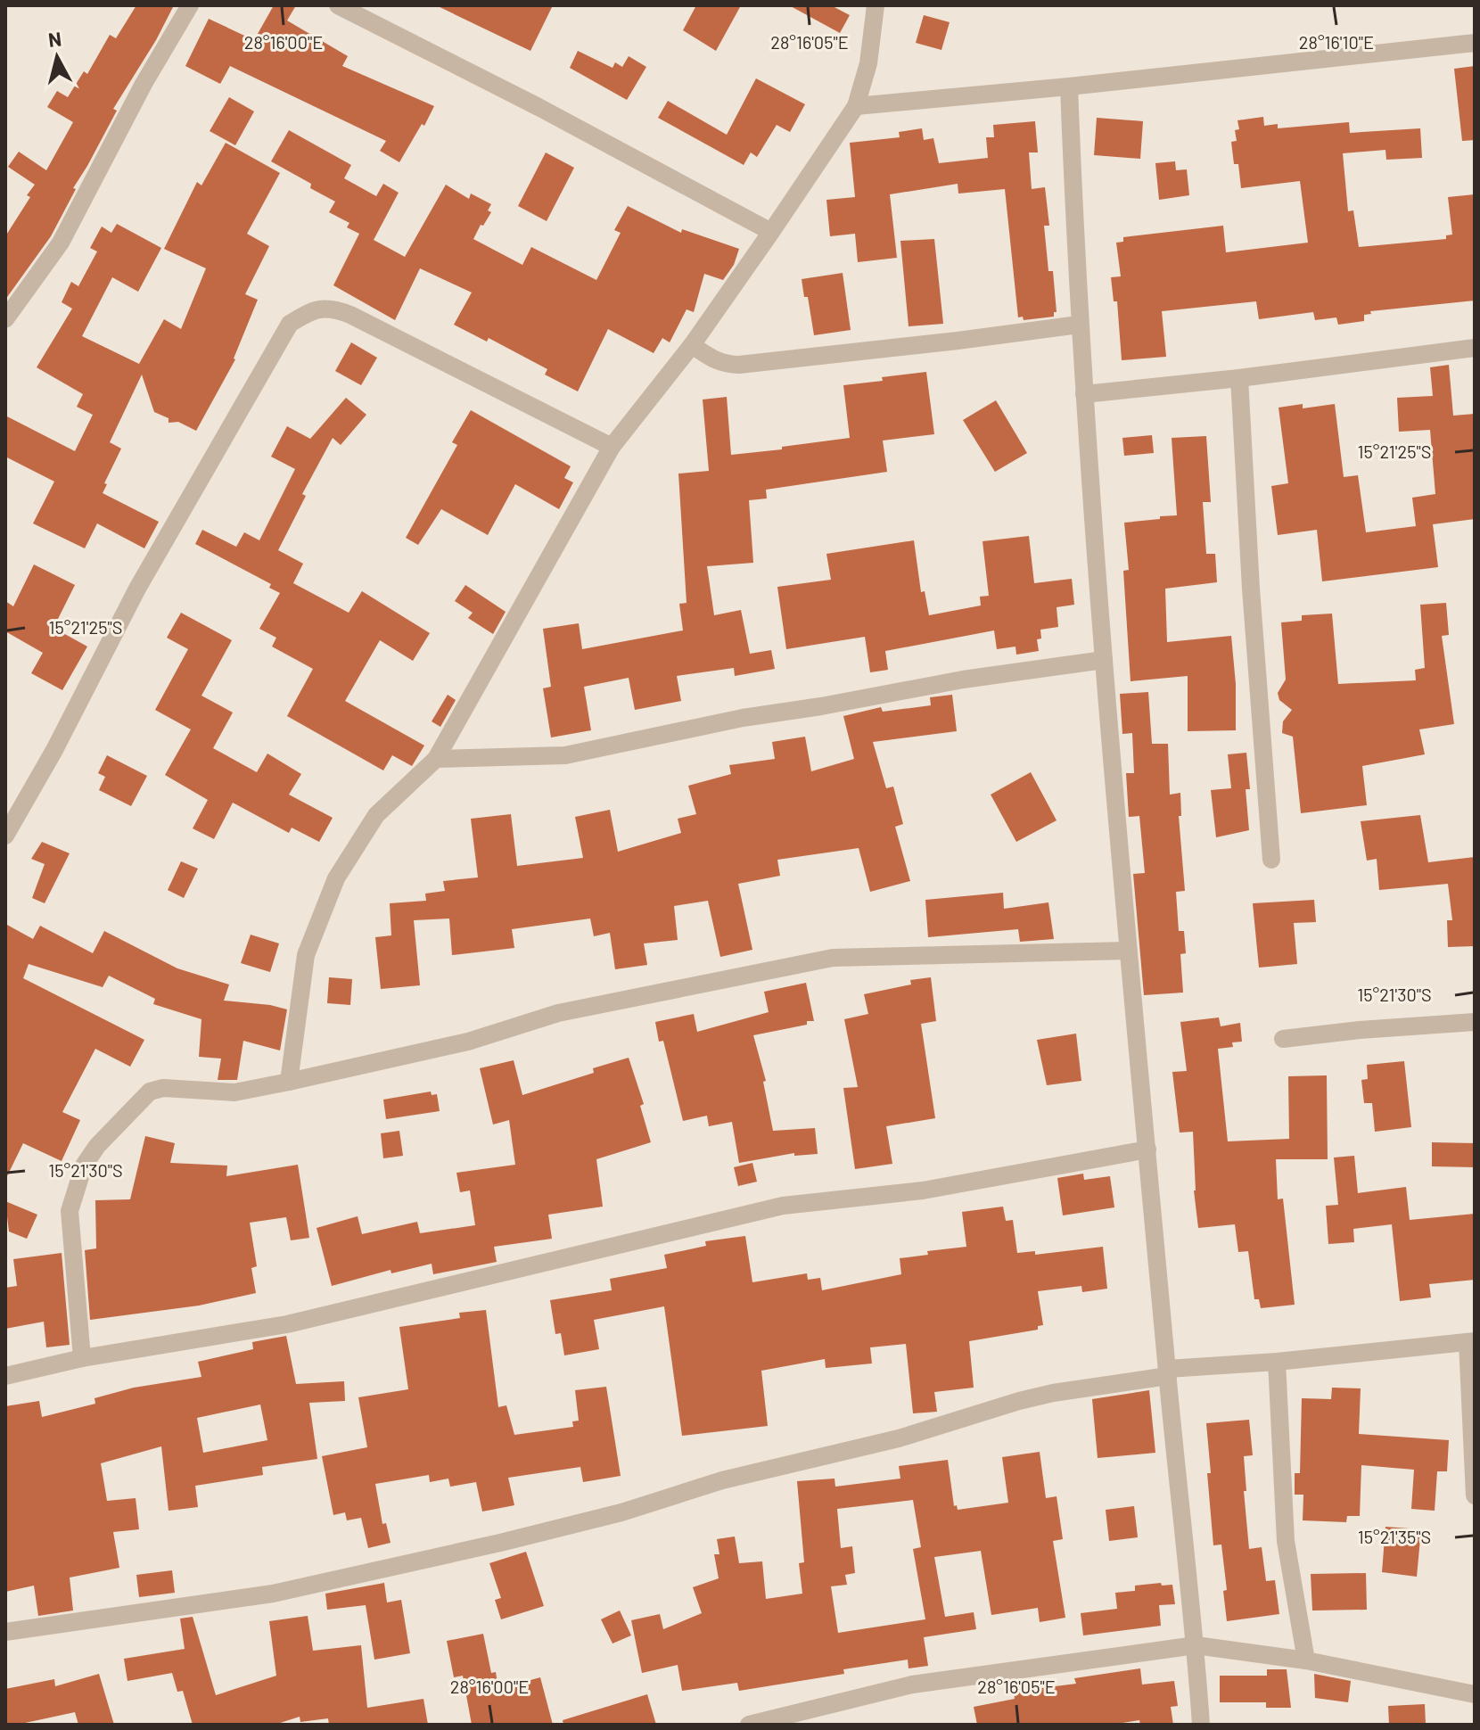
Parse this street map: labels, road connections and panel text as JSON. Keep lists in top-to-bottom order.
{
  "north": "top",
  "coordinates": [
    "28°16'00\"E",
    "28°16'05\"E",
    "28°16'10\"E",
    "15°21'25\"S",
    "15°21'30\"S",
    "15°21'35\"S"
  ]
}
